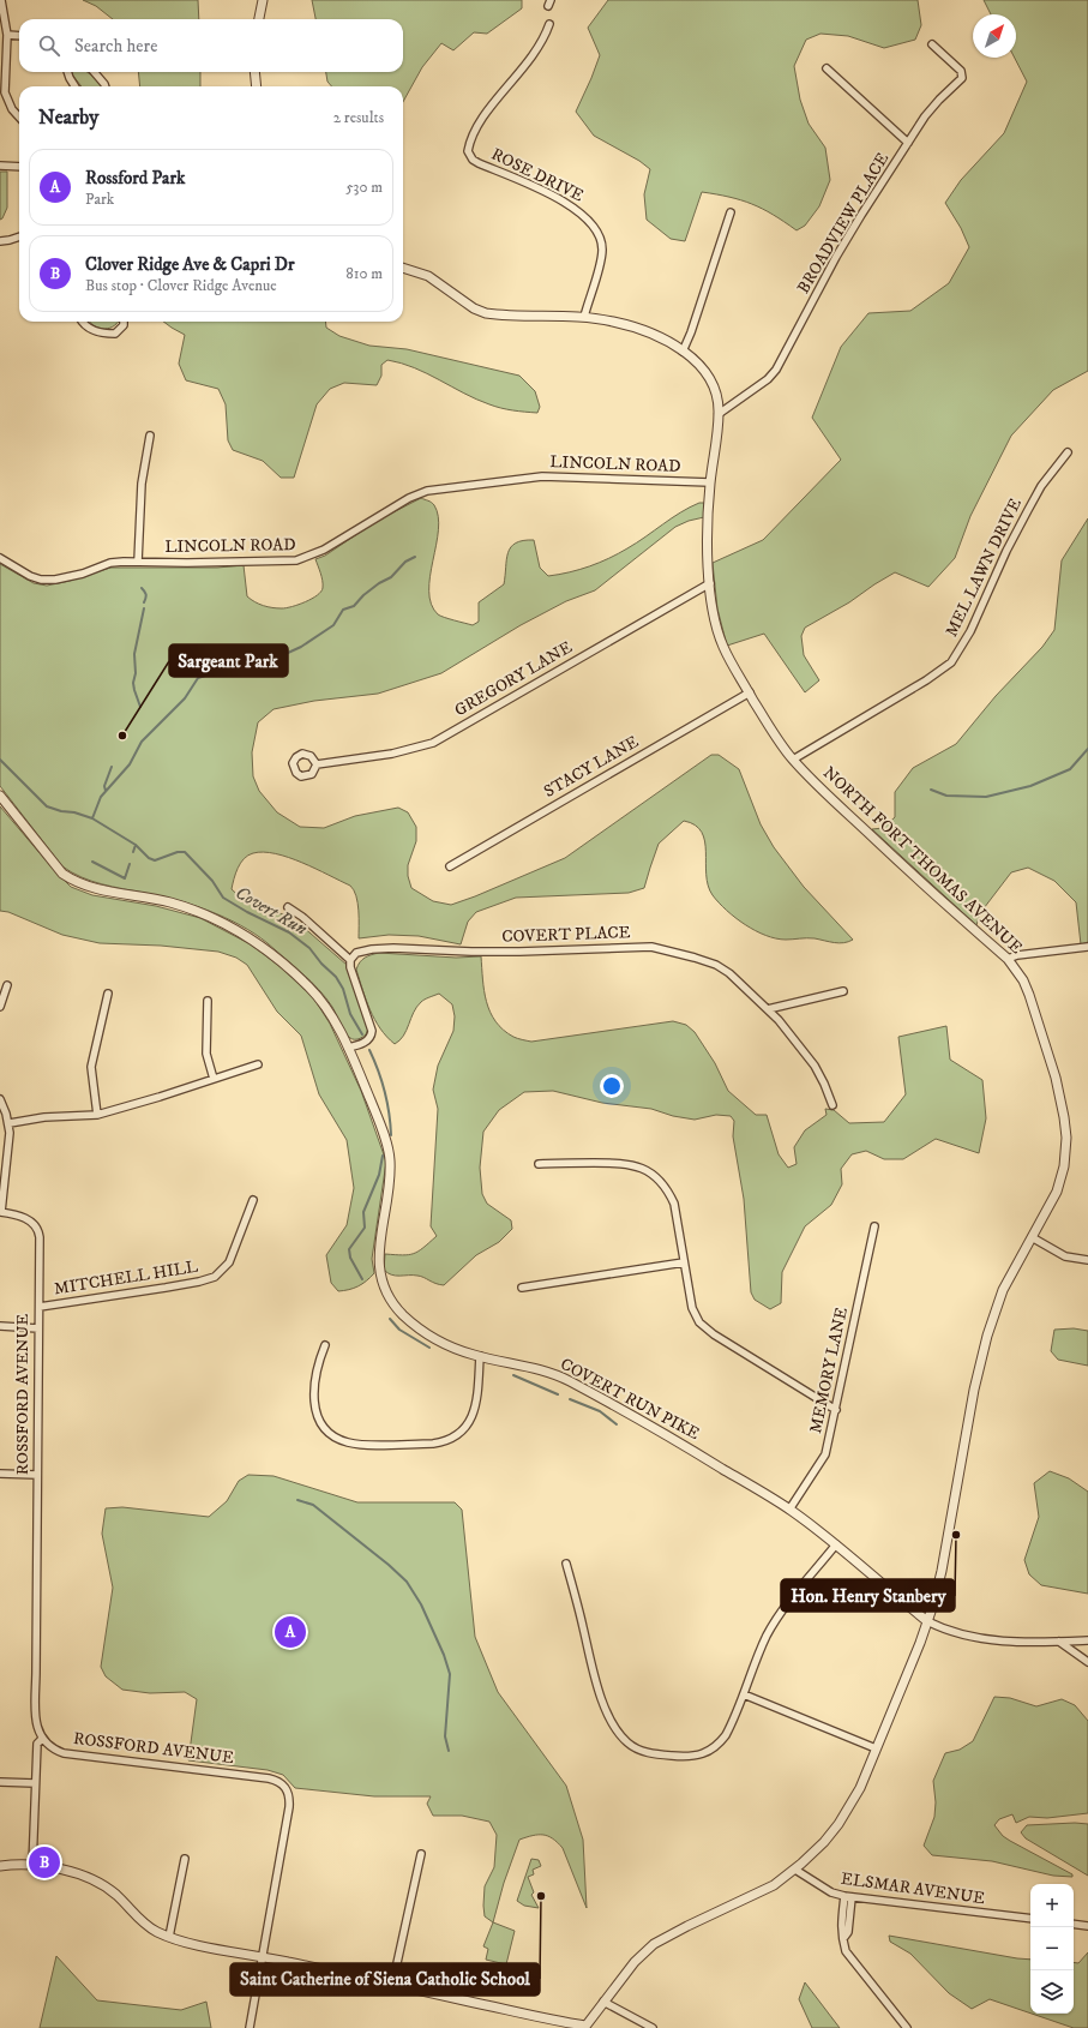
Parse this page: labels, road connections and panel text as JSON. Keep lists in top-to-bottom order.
{
  "streets": {
    "street": [
      "ROSE DRIVE",
      "BROADVIEW PLACE",
      "LINCOLN ROAD",
      "MEL LAWN DRIVE",
      "GREGORY LANE",
      "STACY LANE",
      "NORTH FORT THOMAS AVENUE",
      "COVERT PLACE",
      "MITCHELL HILL",
      "MEMORY LANE",
      "ROSSFORD AVENUE",
      "COVERT RUN PIKE",
      "ELSMAR AVENUE"
    ]
  },
  "crossings": [
    ["ROSE DRIVE", "NORTH FORT THOMAS AVENUE"],
    ["BROADVIEW PLACE", "NORTH FORT THOMAS AVENUE"],
    ["LINCOLN ROAD", "NORTH FORT THOMAS AVENUE"],
    ["MEL LAWN DRIVE", "NORTH FORT THOMAS AVENUE"],
    ["GREGORY LANE", "NORTH FORT THOMAS AVENUE"],
    ["STACY LANE", "NORTH FORT THOMAS AVENUE"],
    ["NORTH FORT THOMAS AVENUE", "COVERT RUN PIKE"],
    ["NORTH FORT THOMAS AVENUE", "ELSMAR AVENUE"],
    ["MITCHELL HILL", "ROSSFORD AVENUE"],
    ["MEMORY LANE", "COVERT RUN PIKE"]
  ],
  "water": ["Covert Run"],
  "places": ["Sargeant Park", "Hon. Henry Stanbery", "Saint Catherine of Siena Catholic School"],
  "north": "top right",
  "page": {
    "search": "Search here",
    "heading": ["Nearby", "2 results"],
    "list": [
      {
        "mark": "A",
        "name": "Rossford Park",
        "note": "Park",
        "value": "530 m"
      },
      {
        "mark": "B",
        "name": "Clover Ridge Ave & Capri Dr",
        "note": "Bus stop · Clover Ridge Avenue",
        "value": "810 m"
      }
    ],
    "pins": ["A", "B"],
    "map_buttons": ["+", "−"]
  }
}
